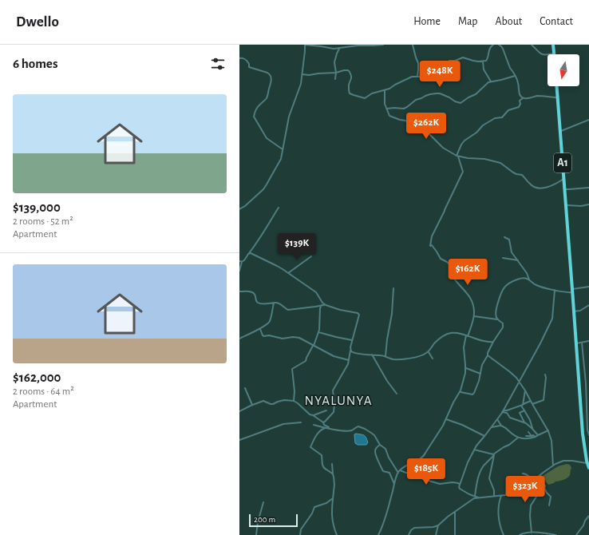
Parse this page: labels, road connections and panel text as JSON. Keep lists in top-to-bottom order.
{
  "streets": {
    "highway": ["A1"]
  },
  "districts": ["NYALUNYA"],
  "scale_bar": "200 m",
  "north": "bottom",
  "page": {
    "header": "Dwello",
    "nav": [
      "Home",
      "Map",
      "About",
      "Contact"
    ],
    "heading": "6 homes",
    "price": [
      "$248K",
      "$262K",
      "$139K",
      "$162K",
      "$185K",
      "$323K"
    ],
    "list": [
      {
        "name": "$139,000",
        "note": "2 rooms · 52 m² · Apartment"
      },
      {
        "name": "$162,000",
        "note": "2 rooms · 64 m² · Apartment"
      }
    ],
    "scale": "200 m"
  }
}
